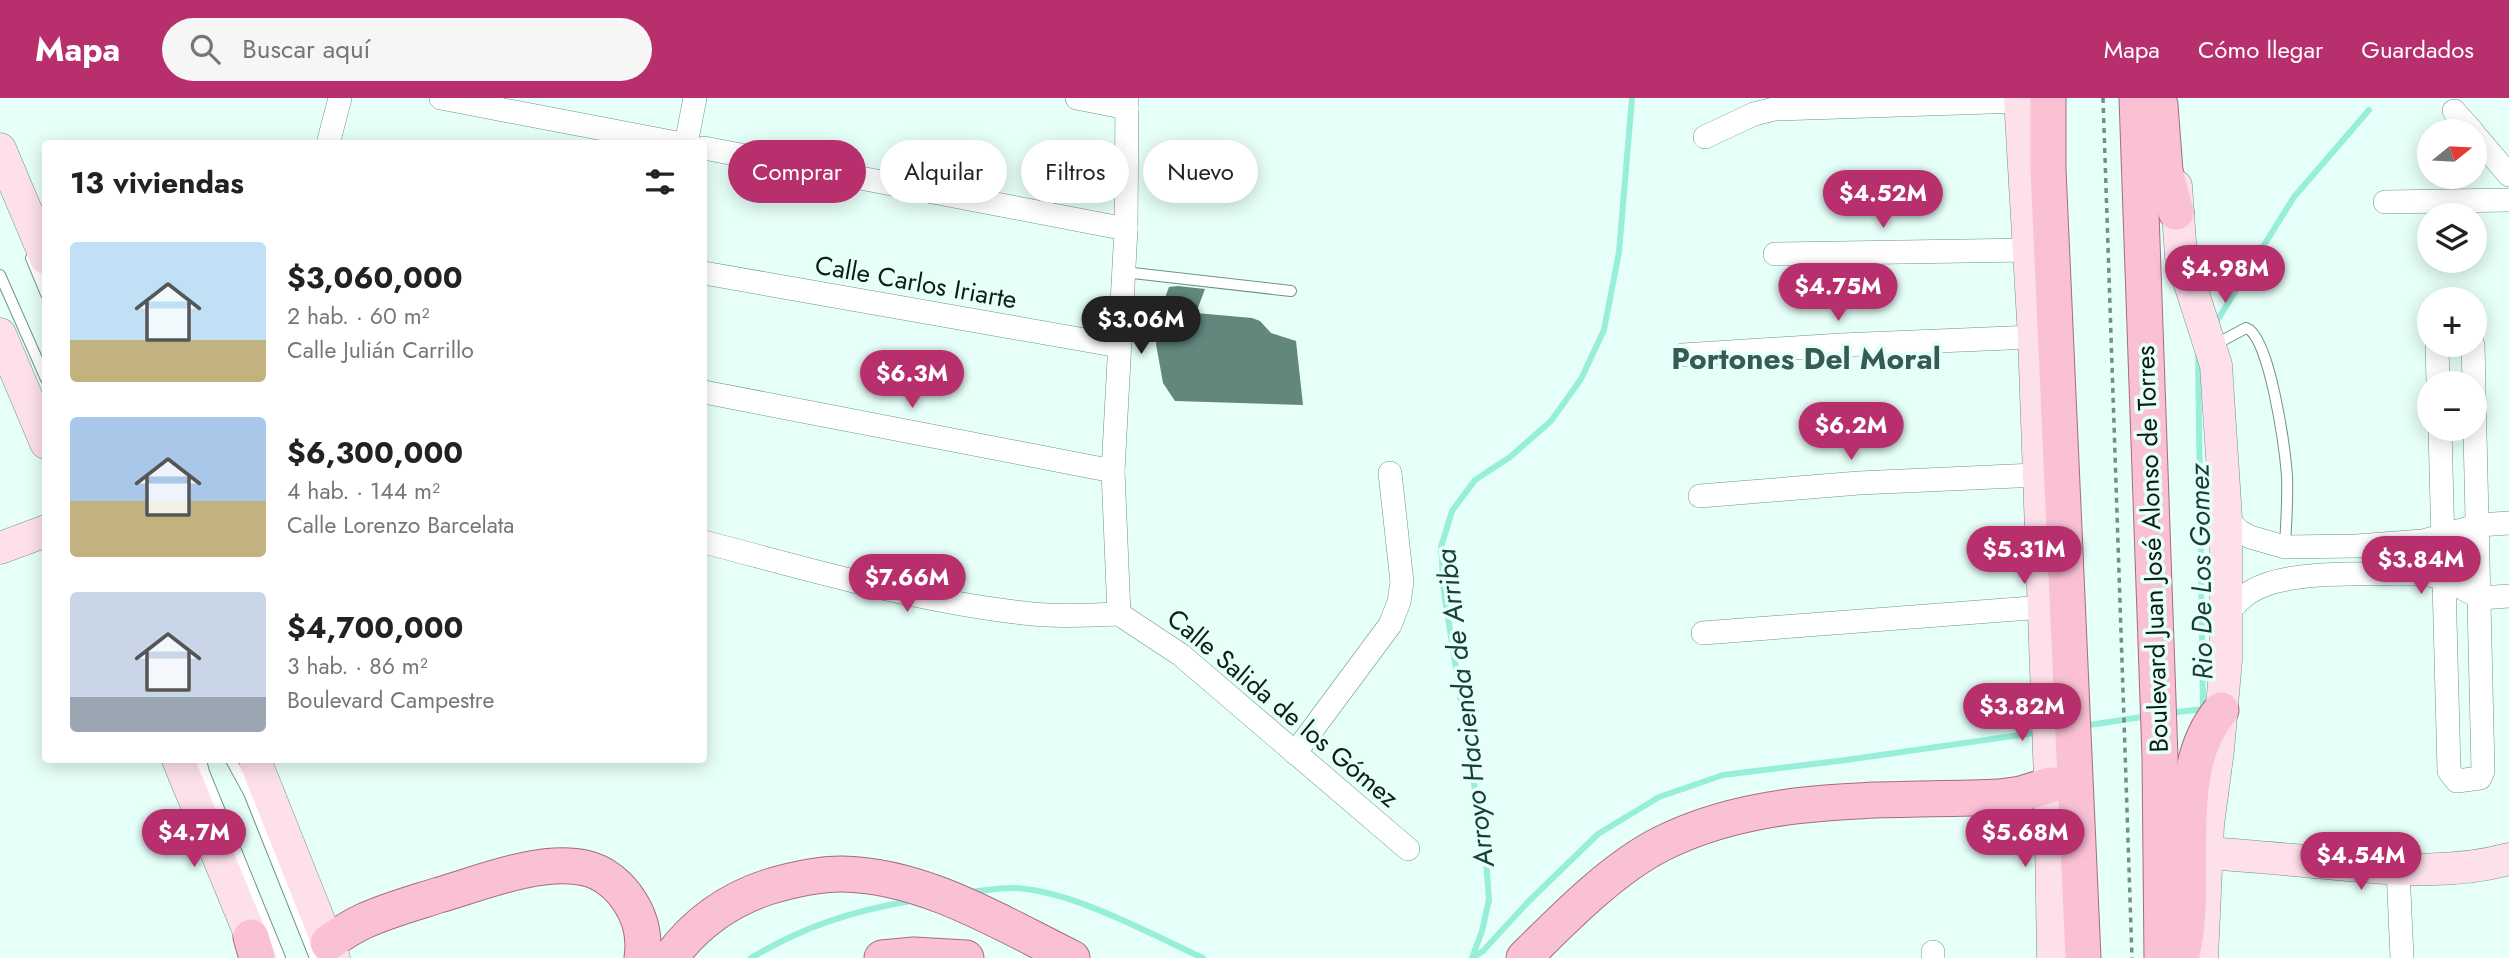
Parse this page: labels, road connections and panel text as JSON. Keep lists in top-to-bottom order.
{
  "streets": {
    "main road": ["Boulevard Juan José Alonso de Torres"],
    "street": ["Calle Carlos Iriarte", "Calle Salida de los Gómez"]
  },
  "districts": ["Portones Del Moral"],
  "water": ["Rio De Los Gomez", "Arroyo Hacienda de Arriba"],
  "north": "right",
  "page": {
    "header": "Mapa",
    "search": "Buscar aquí",
    "nav": ["Mapa", "Cómo llegar", "Guardados"],
    "map_buttons": ["+", "−"],
    "chip": [
      "Comprar",
      "Alquilar",
      "Filtros",
      "Nuevo"
    ],
    "heading": "13 viviendas",
    "price": [
      "$4.52M",
      "$4.98M",
      "$4.75M",
      "$3.06M",
      "$6.3M",
      "$6.2M",
      "$5.31M",
      "$3.84M",
      "$7.66M",
      "$3.82M",
      "$4.7M",
      "$5.68M",
      "$4.54M"
    ],
    "list": [
      {
        "name": "$3,060,000",
        "note": "2 hab. · 60 m² · Calle Julián Carrillo"
      },
      {
        "name": "$6,300,000",
        "note": "4 hab. · 144 m² · Calle Lorenzo Barcelata"
      },
      {
        "name": "$4,700,000",
        "note": "3 hab. · 86 m² · Boulevard Campestre"
      }
    ]
  }
}
